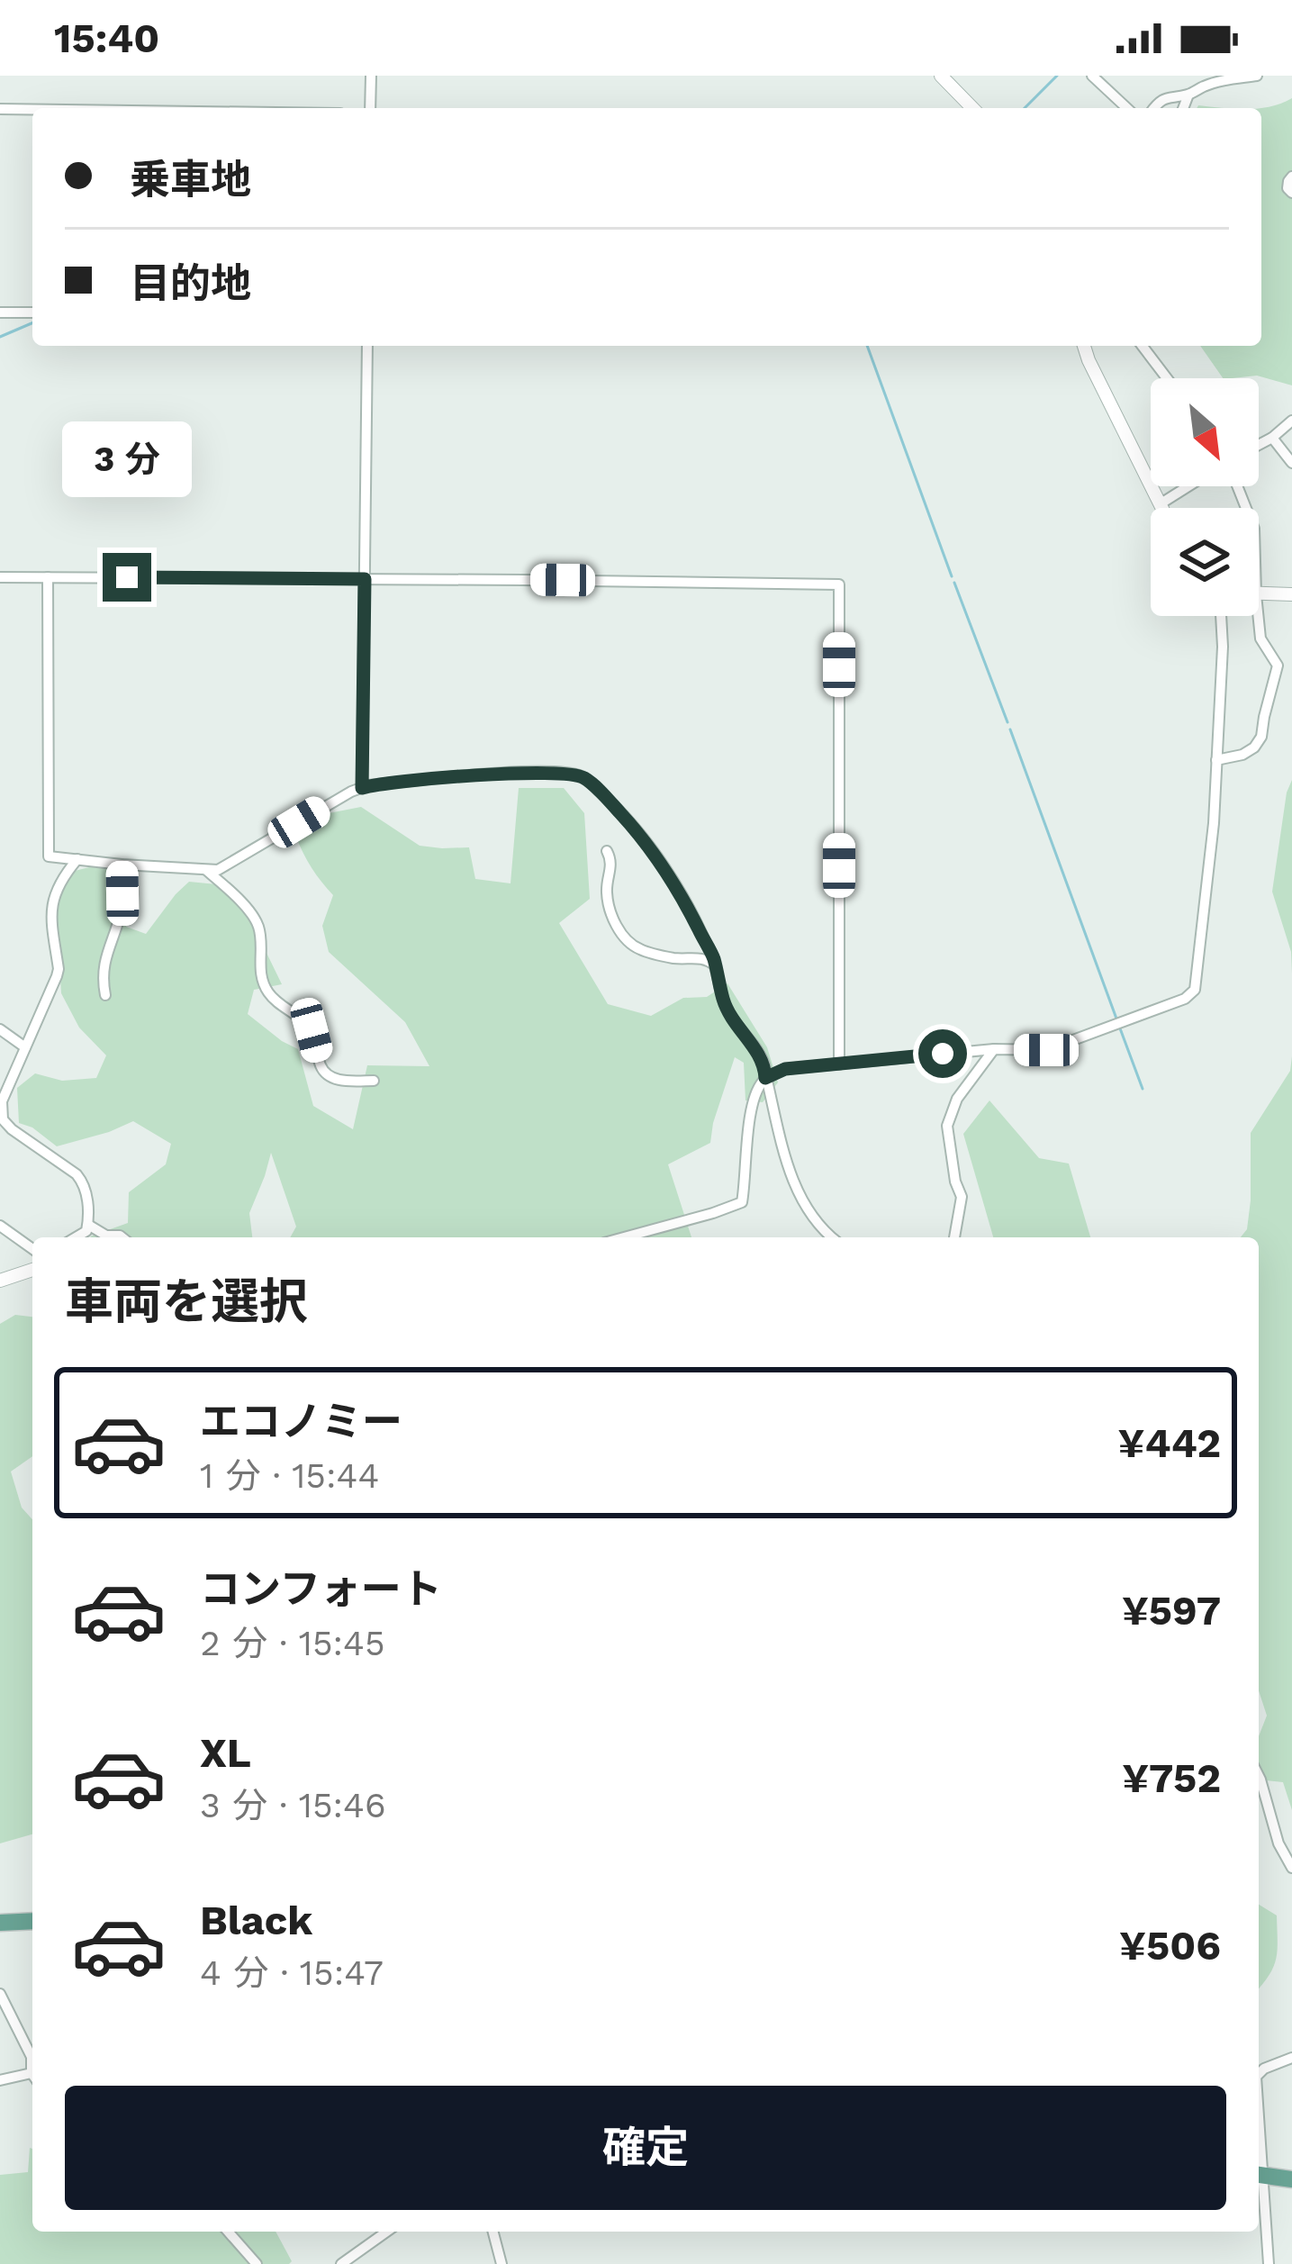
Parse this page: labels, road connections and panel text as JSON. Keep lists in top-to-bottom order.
{
  "north": "bottom right",
  "page": {
    "status": "15:40",
    "banner": ["乗車地", "目的地"],
    "bubble": "3 分",
    "heading": "車両を選択",
    "list": [
      {
        "name": "エコノミー",
        "note": "1 分 · 15:44",
        "value": "¥442"
      },
      {
        "name": "コンフォート",
        "note": "2 分 · 15:45",
        "value": "¥597"
      },
      {
        "name": "XL",
        "note": "3 分 · 15:46",
        "value": "¥752"
      },
      {
        "name": "Black",
        "note": "4 分 · 15:47",
        "value": "¥506"
      }
    ],
    "buttons": "確定"
  }
}
